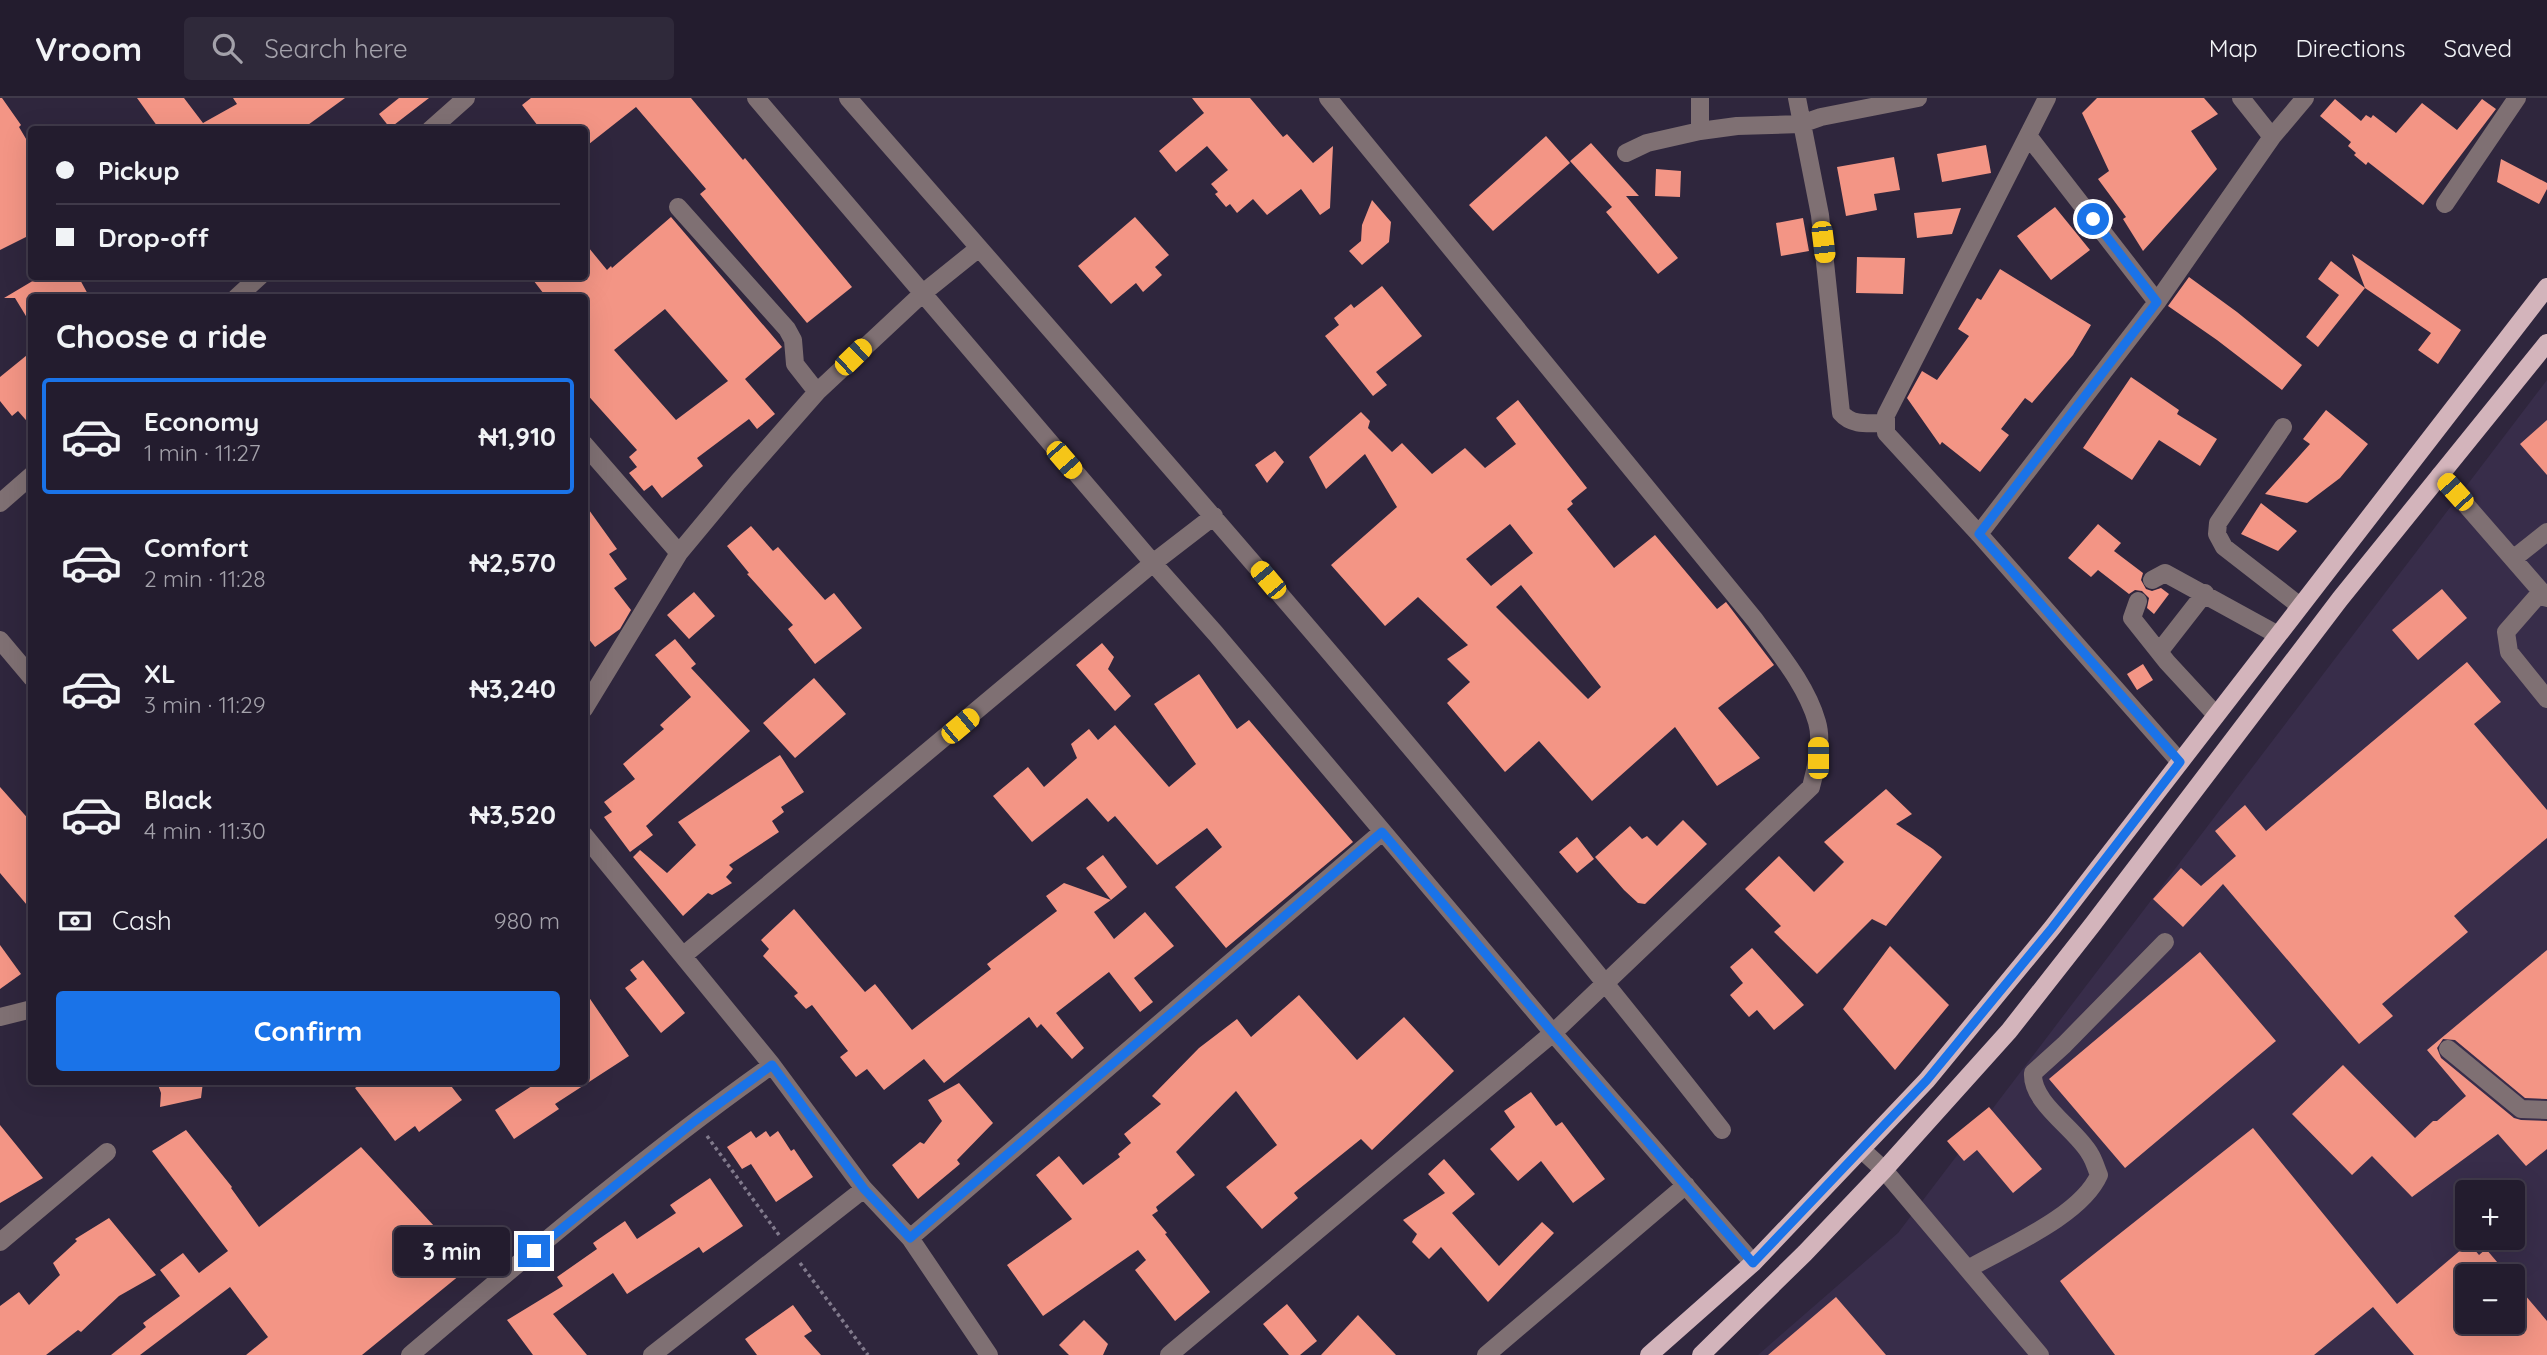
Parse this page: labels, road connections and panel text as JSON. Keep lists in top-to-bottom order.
{
  "page": {
    "header": "Vroom",
    "search": "Search here",
    "nav": ["Map", "Directions", "Saved"],
    "banner": ["Pickup", "Drop-off"],
    "heading": "Choose a ride",
    "list": [
      {
        "name": "Economy",
        "note": "1 min · 11:27",
        "value": "₦1,910"
      },
      {
        "name": "Comfort",
        "note": "2 min · 11:28",
        "value": "₦2,570"
      },
      {
        "name": "XL",
        "note": "3 min · 11:29",
        "value": "₦3,240"
      },
      {
        "name": "Black",
        "note": "4 min · 11:30",
        "value": "₦3,520"
      }
    ],
    "pay": ["Cash", "980 m"],
    "buttons": "Confirm",
    "map_buttons": ["+", "−"],
    "bubble": "3 min"
  }
}
